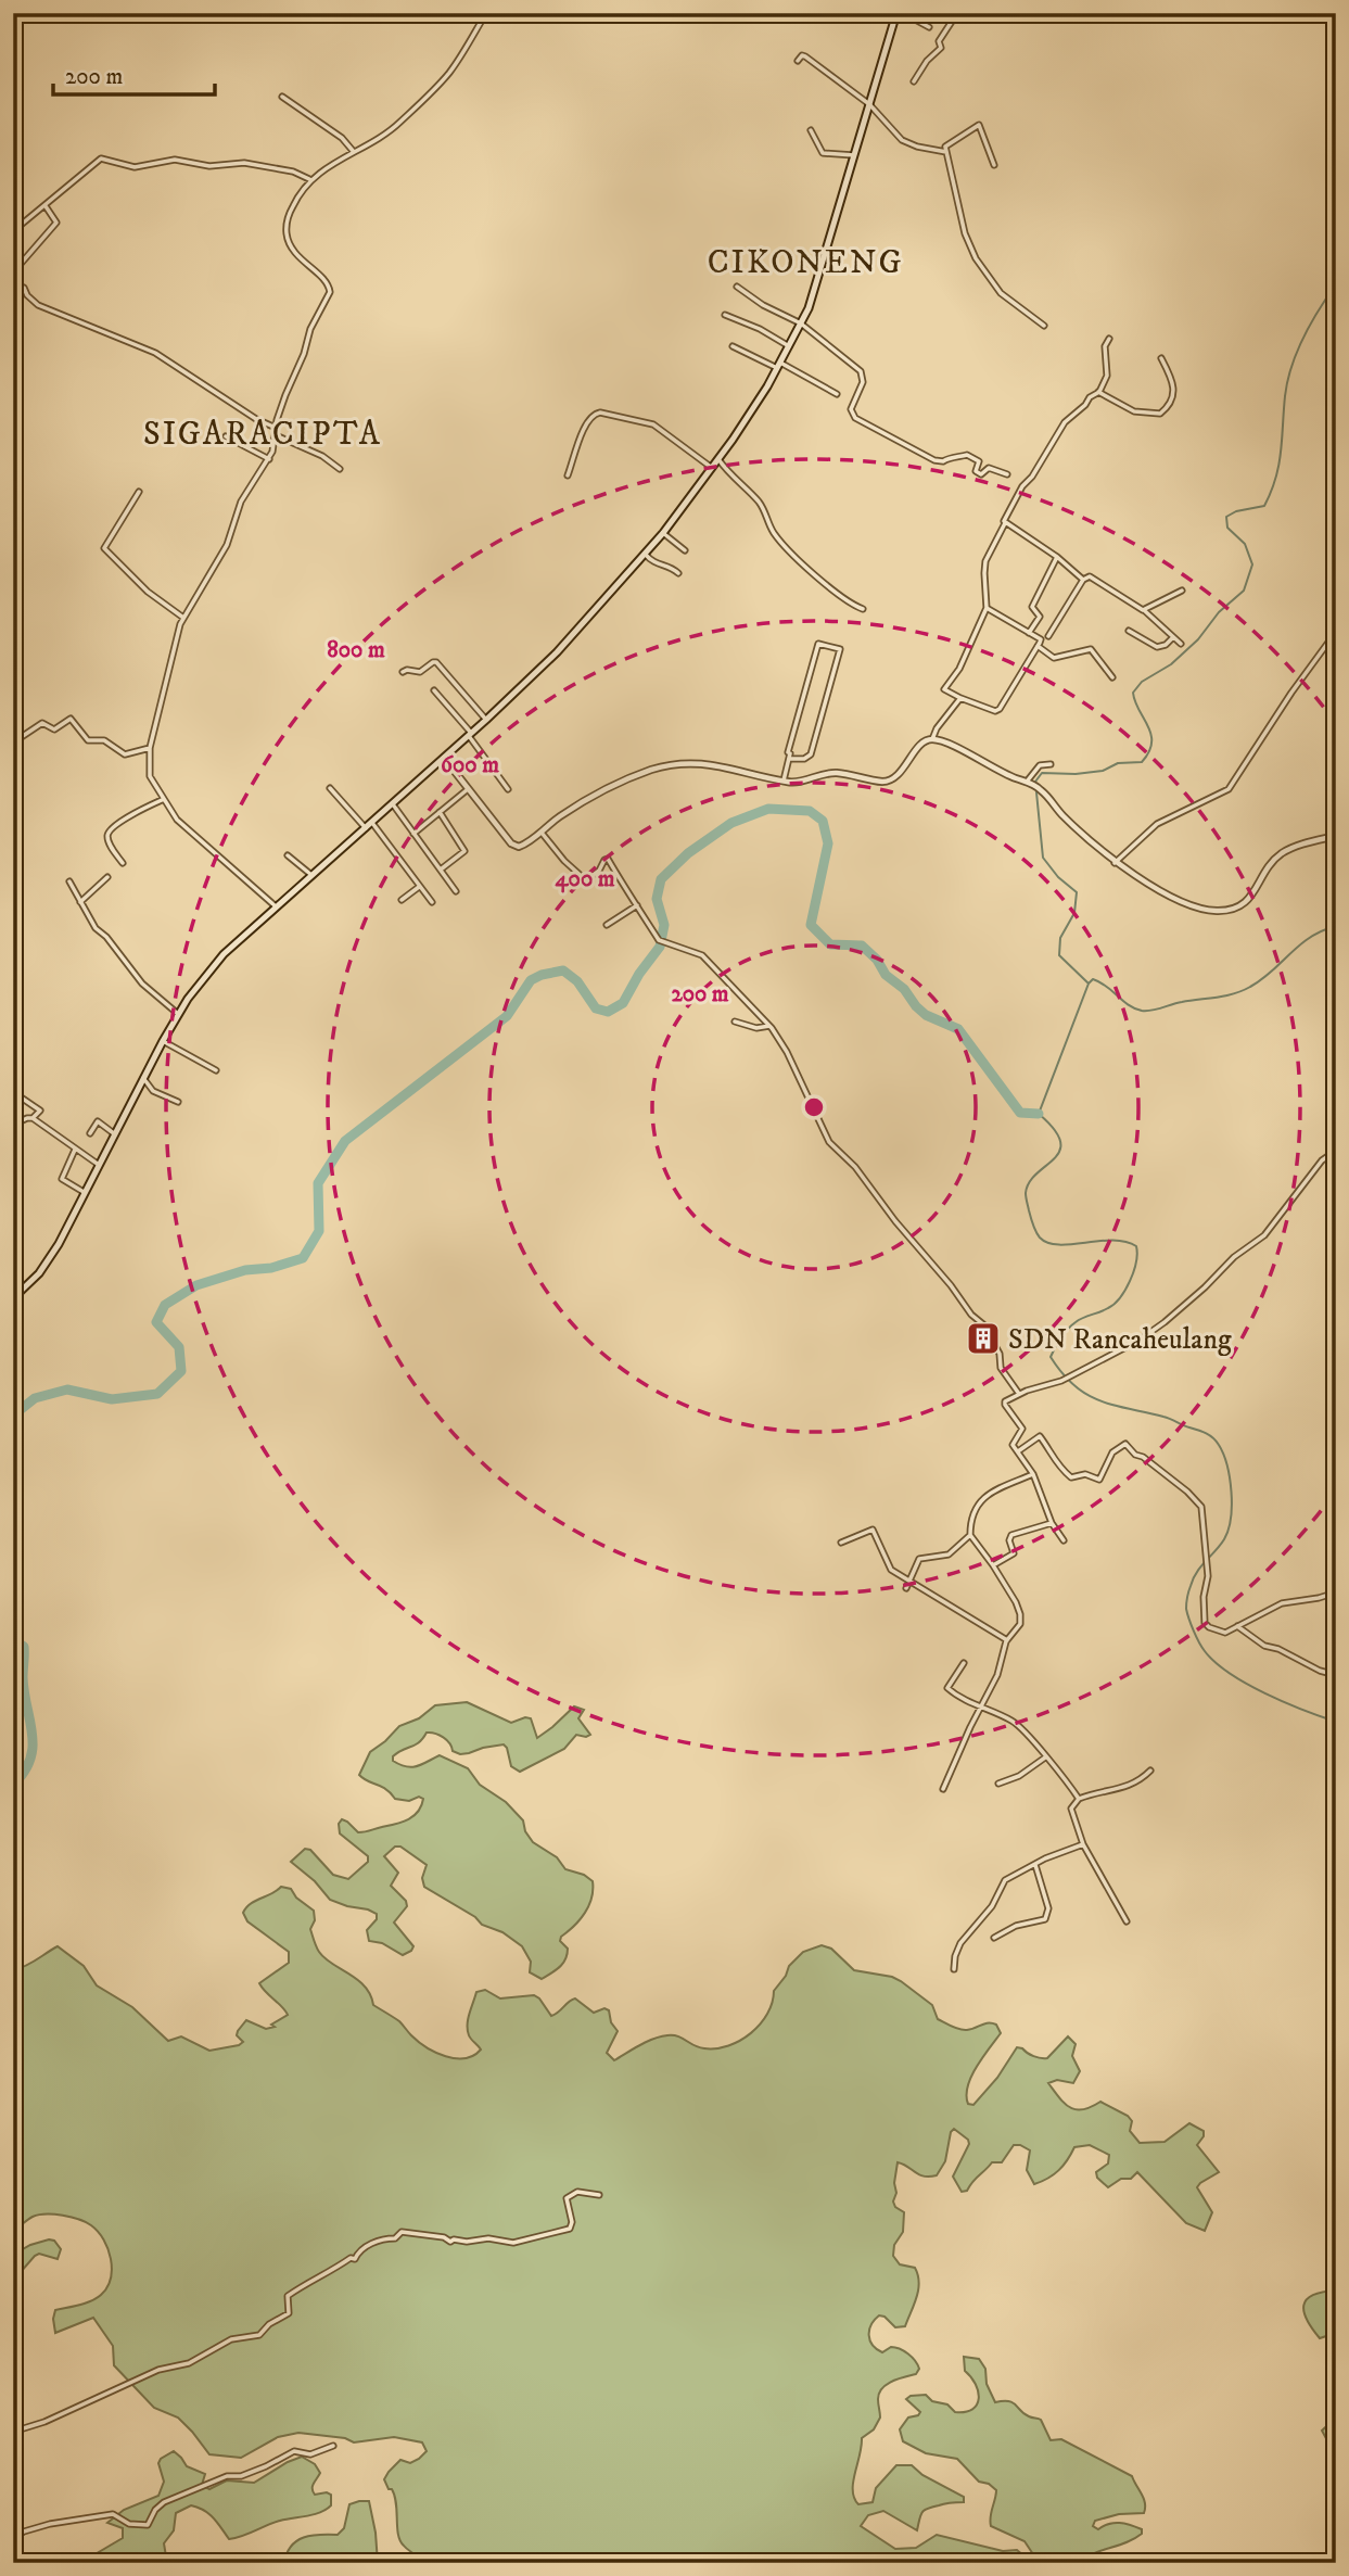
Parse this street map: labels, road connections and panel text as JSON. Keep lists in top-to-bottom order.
{
  "districts": ["CIKONENG", "SIGARACIPTA"],
  "places": {
    "building": ["SDN Rancaheulang"]
  },
  "scale_bar": "200 m",
  "rings": [
    "800 m",
    "600 m",
    "400 m",
    "200 m"
  ]
}
